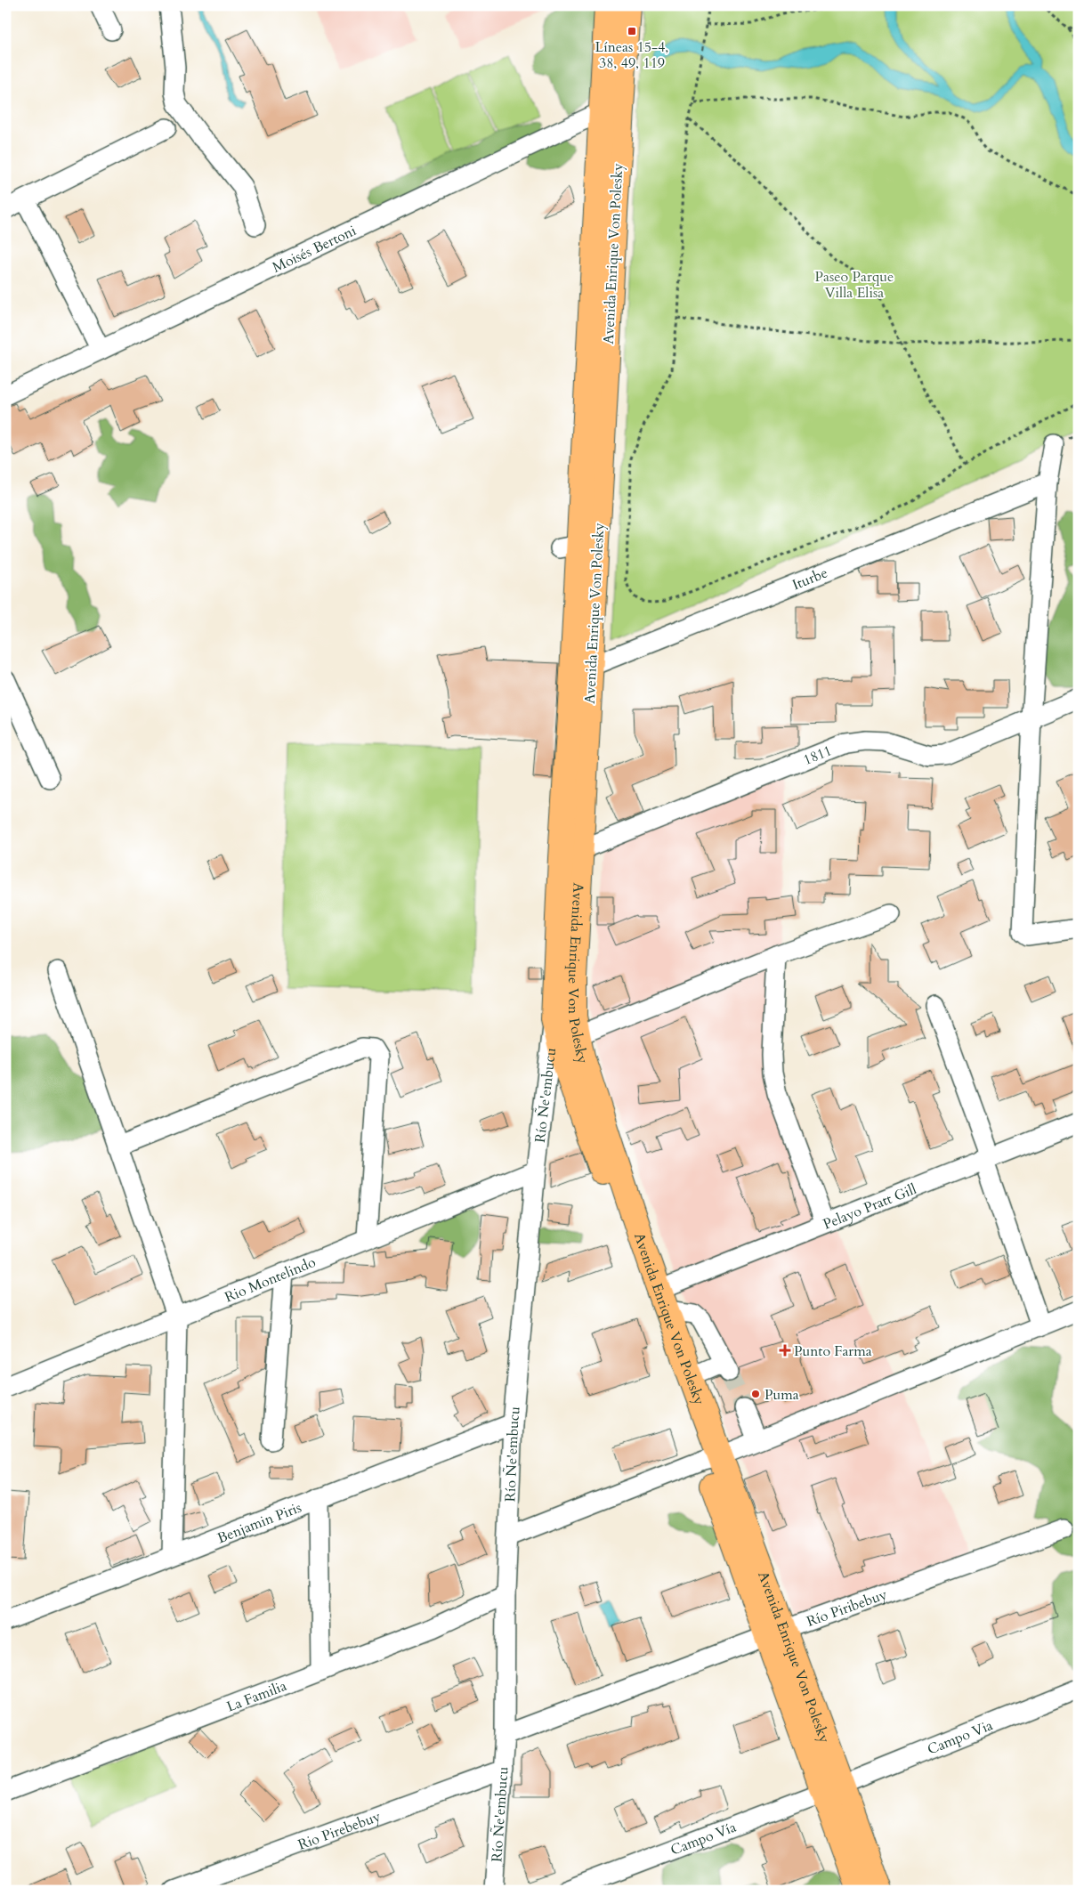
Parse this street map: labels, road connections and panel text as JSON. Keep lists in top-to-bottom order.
{
  "streets": {
    "main road": ["Avenida Enrique Von Polesky"],
    "street": [
      "Moisés Bertoni",
      "Iturbe",
      "1811",
      "Río Ñe'embucu",
      "Pelayo Pratt Gill",
      "Rio Montelindo",
      "Benjamin Piris",
      "Río Piribebuy",
      "La Familia",
      "Campo Via",
      "Rio Pirebebuy",
      "Campo Vía"
    ]
  },
  "crossings": [
    ["Moisés Bertoni", "Avenida Enrique Von Polesky"],
    ["Avenida Enrique Von Polesky", "Iturbe"],
    ["Avenida Enrique Von Polesky", "1811"],
    ["Avenida Enrique Von Polesky", "Río Ñe'embucu"],
    ["Avenida Enrique Von Polesky", "Pelayo Pratt Gill"],
    ["Avenida Enrique Von Polesky", "Río Piribebuy"],
    ["Avenida Enrique Von Polesky", "Campo Via"],
    ["Avenida Enrique Von Polesky", "Campo Vía"],
    ["Río Ñe'embucu", "Rio Montelindo"],
    ["Río Ñe'embucu", "Benjamin Piris"],
    ["Río Ñe'embucu", "Río Piribebuy"],
    ["Río Ñe'embucu", "La Familia"],
    ["Río Ñe'embucu", "Rio Pirebebuy"],
    ["Campo Via", "Campo Vía"]
  ],
  "parks": ["Paseo Parque Villa Elisa"],
  "places": {
    "transit": ["Líneas 15-4, 38, 49, 119"],
    "health": ["Punto Farma"],
    "other": ["Puma"]
  }
}
